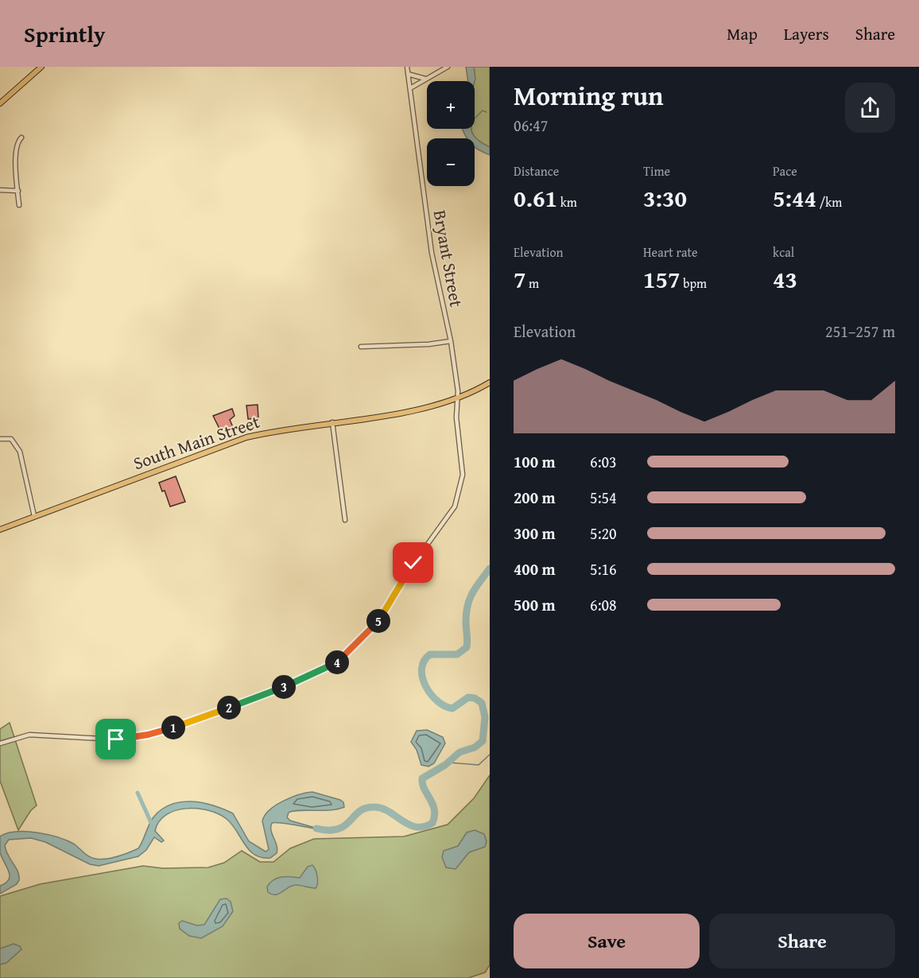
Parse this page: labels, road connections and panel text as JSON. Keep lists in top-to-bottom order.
{
  "streets": {
    "main road": ["South Main Street"],
    "street": ["Bryant Street"]
  },
  "crossings": [
    ["Bryant Street", "South Main Street"]
  ],
  "page": {
    "header": "Sprintly",
    "nav": ["Map", "Layers", "Share"],
    "heading": ["Morning run", "06:47"],
    "map_buttons": ["+", "−"],
    "stats": [
      ["Distance", "0.61 km"],
      ["Time", "3:30"],
      ["Pace", "5:44 /km"],
      ["Elevation", "7 m"],
      ["Heart rate", "157 bpm"],
      ["kcal", "43"]
    ],
    "chart": ["Elevation", "251–257 m"],
    "list": [
      {
        "name": "100 m",
        "note": "6:03"
      },
      {
        "name": "200 m",
        "note": "5:54"
      },
      {
        "name": "300 m",
        "note": "5:20"
      },
      {
        "name": "400 m",
        "note": "5:16"
      },
      {
        "name": "500 m",
        "note": "6:08"
      }
    ],
    "pins": [
      "5",
      "4",
      "3",
      "2",
      "1"
    ],
    "buttons": ["Save", "Share"]
  }
}
